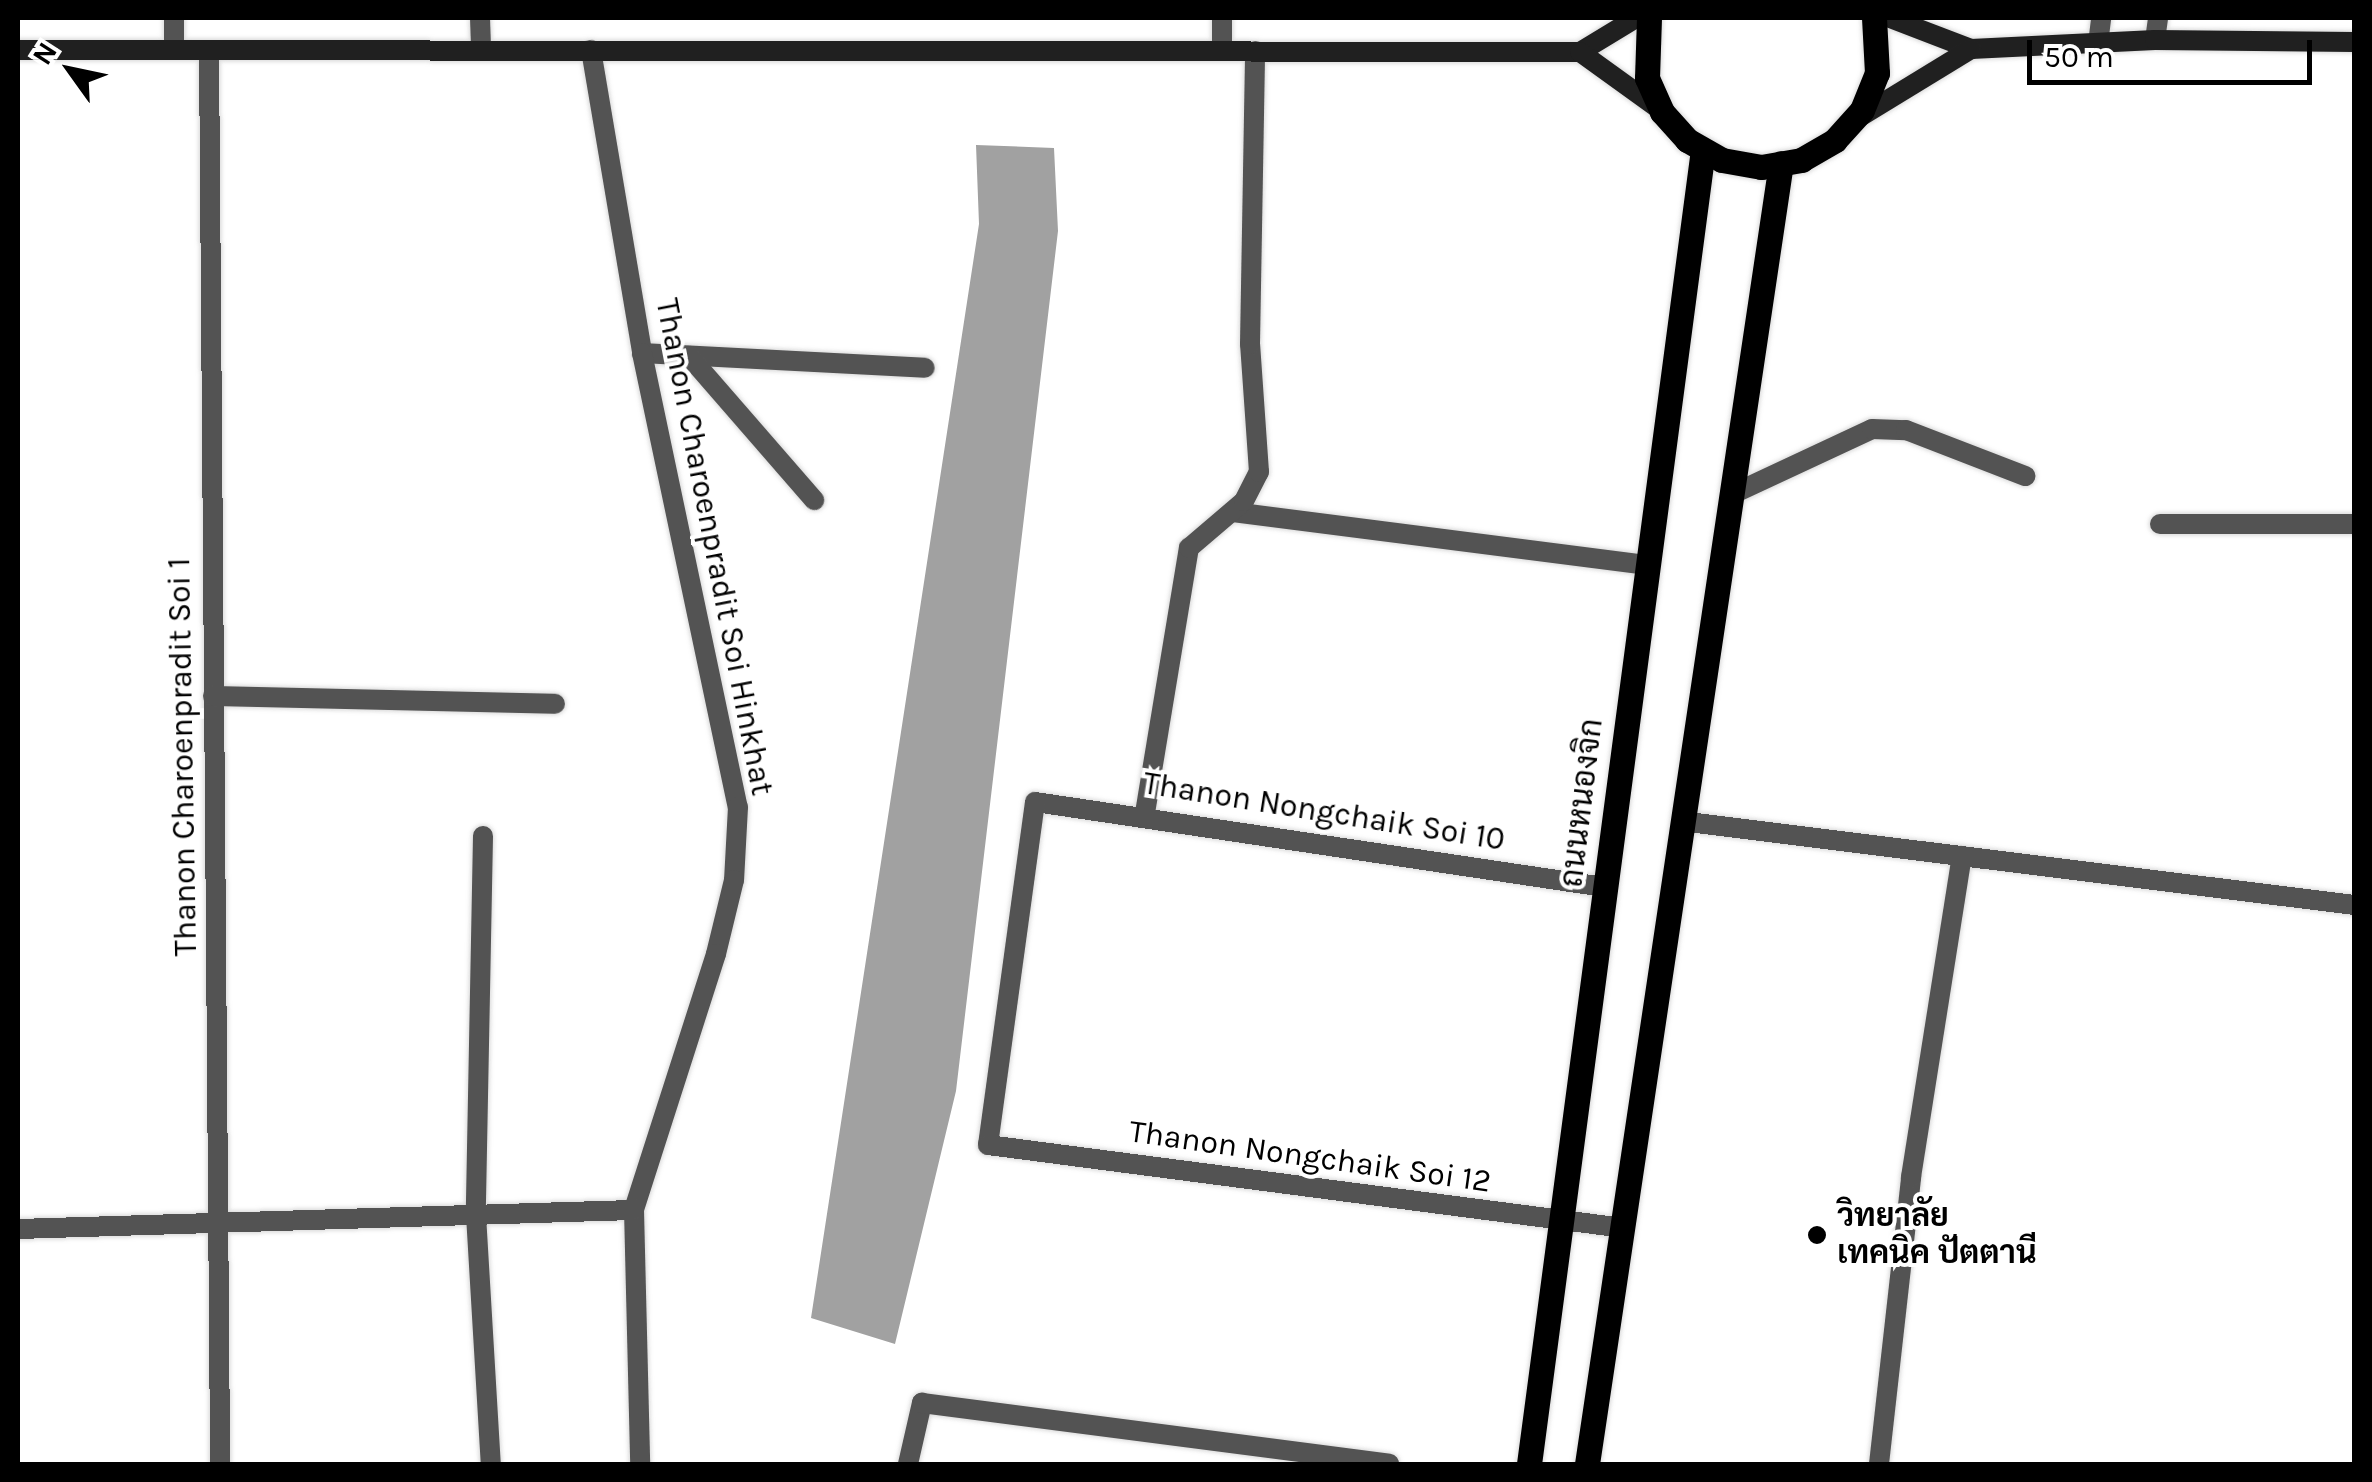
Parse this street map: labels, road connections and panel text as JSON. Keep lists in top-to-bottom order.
{
  "streets": {
    "main road": ["ถนนหนองจิก"],
    "street": [
      "Thanon Charoenpradit Soi Hinkhat",
      "Thanon Charoenpradit Soi 1",
      "Thanon Nongchaik Soi 10",
      "Thanon Nongchaik Soi 12"
    ]
  },
  "crossings": [
    ["ถนนหนองจิก", "Thanon Nongchaik Soi 10"],
    ["ถนนหนองจิก", "Thanon Nongchaik Soi 12"],
    ["Thanon Nongchaik Soi 10", "Thanon Nongchaik Soi 12"]
  ],
  "places": ["วิทยาลัย เทคนิค ปัตตานี"],
  "scale_bar": "50 m",
  "north": "top left"
}
